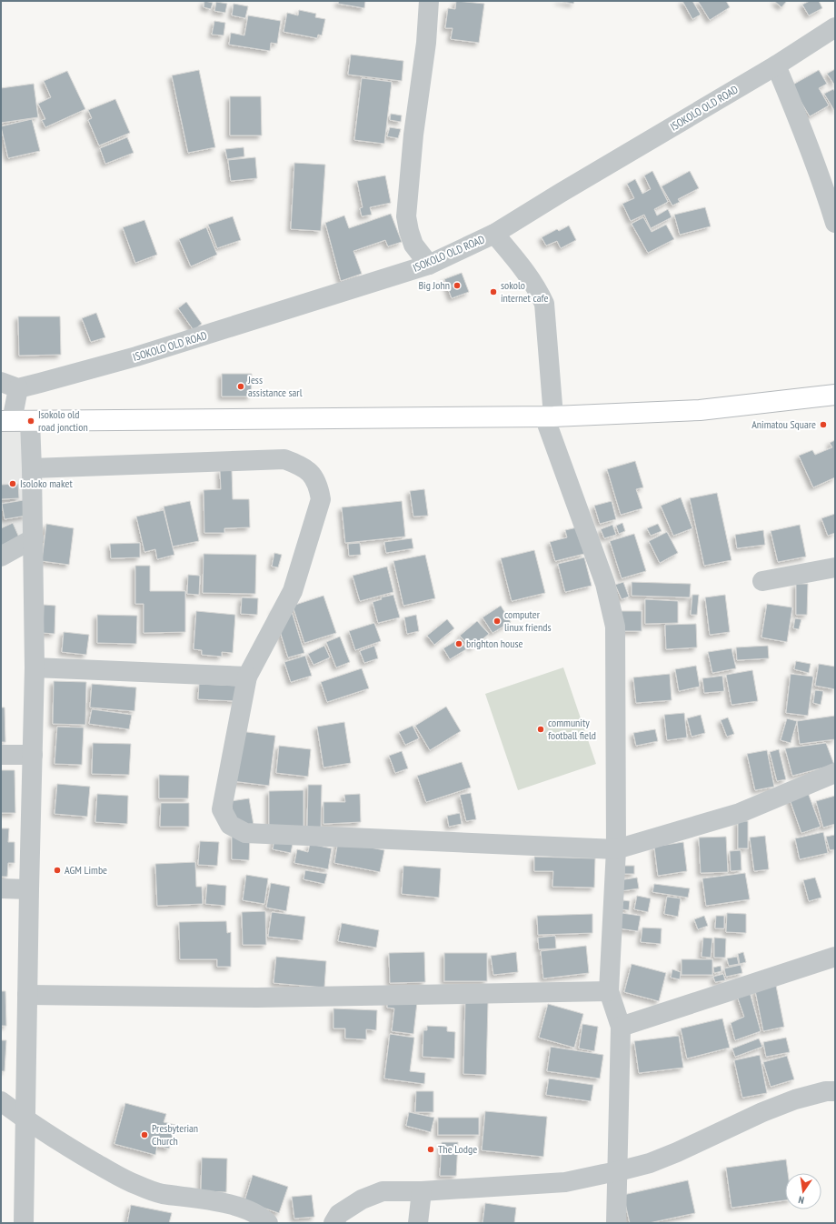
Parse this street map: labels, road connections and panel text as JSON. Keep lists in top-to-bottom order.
{
  "streets": {
    "street": ["ISOKOLO OLD ROAD"]
  },
  "places": [
    "Big John",
    "sokolo internet cafe",
    "Jess assistance sarl",
    "Isokolo old road jonction",
    "Animatou Square",
    "Isoloko maket",
    "computer linux friends",
    "brighton house",
    "community football field",
    "AGM Limbe",
    "Presbyterian Church",
    "The Lodge"
  ],
  "north": "bottom"
}
